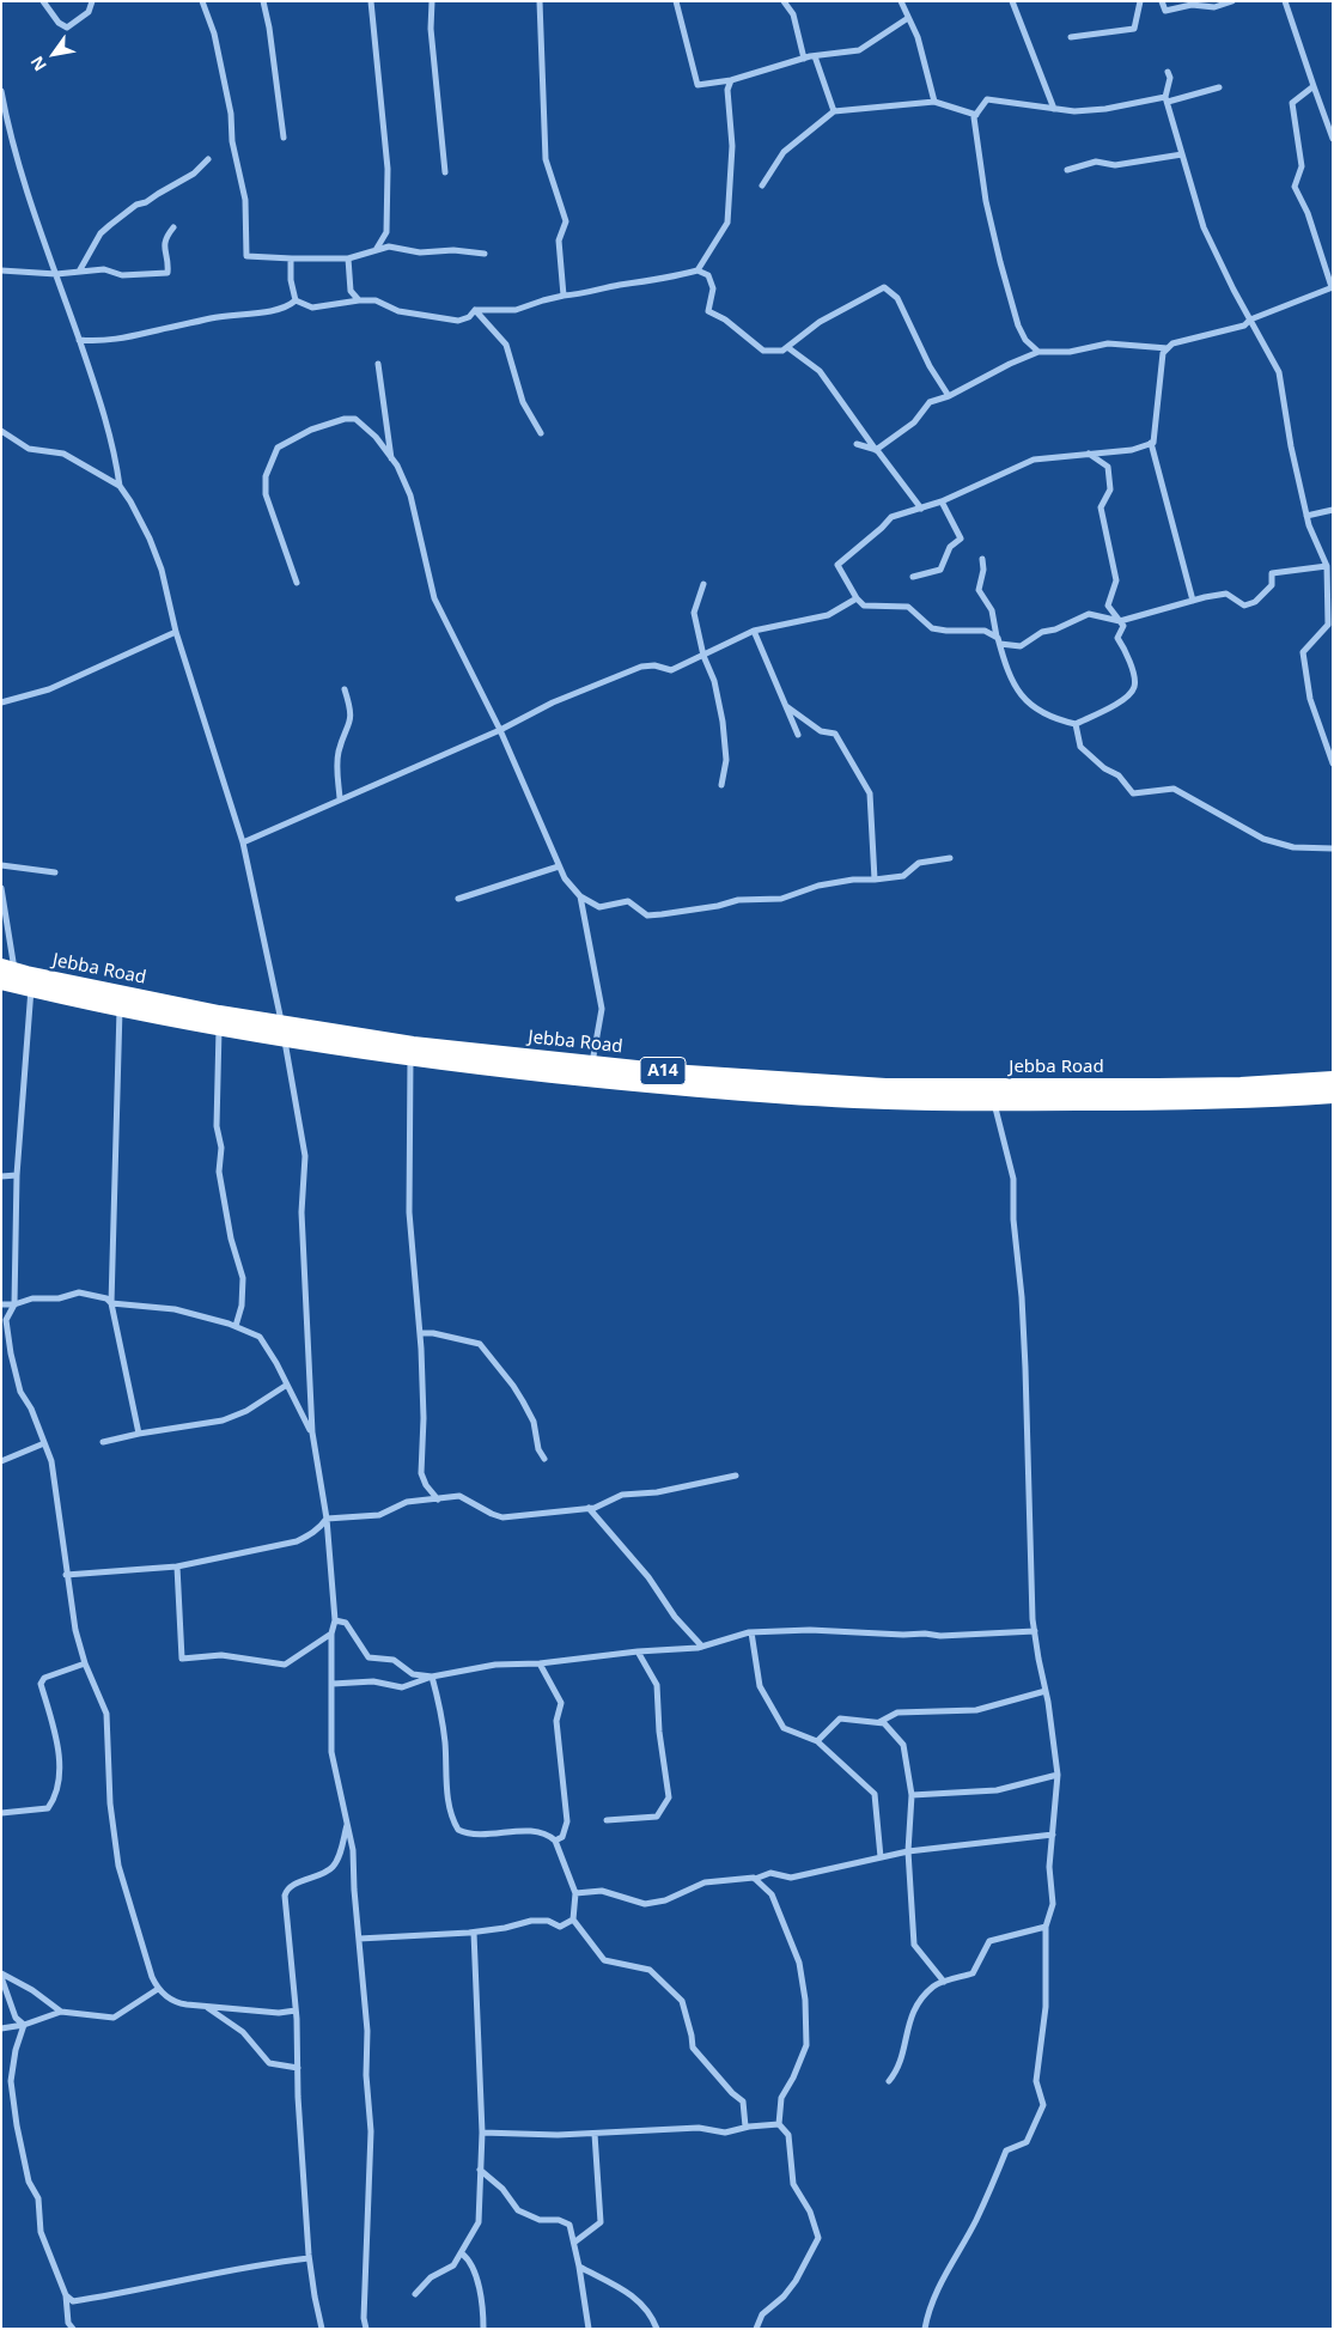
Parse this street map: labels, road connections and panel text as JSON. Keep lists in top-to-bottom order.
{
  "streets": {
    "highway": ["Jebba Road", "A14"]
  },
  "north": "bottom left"
}
